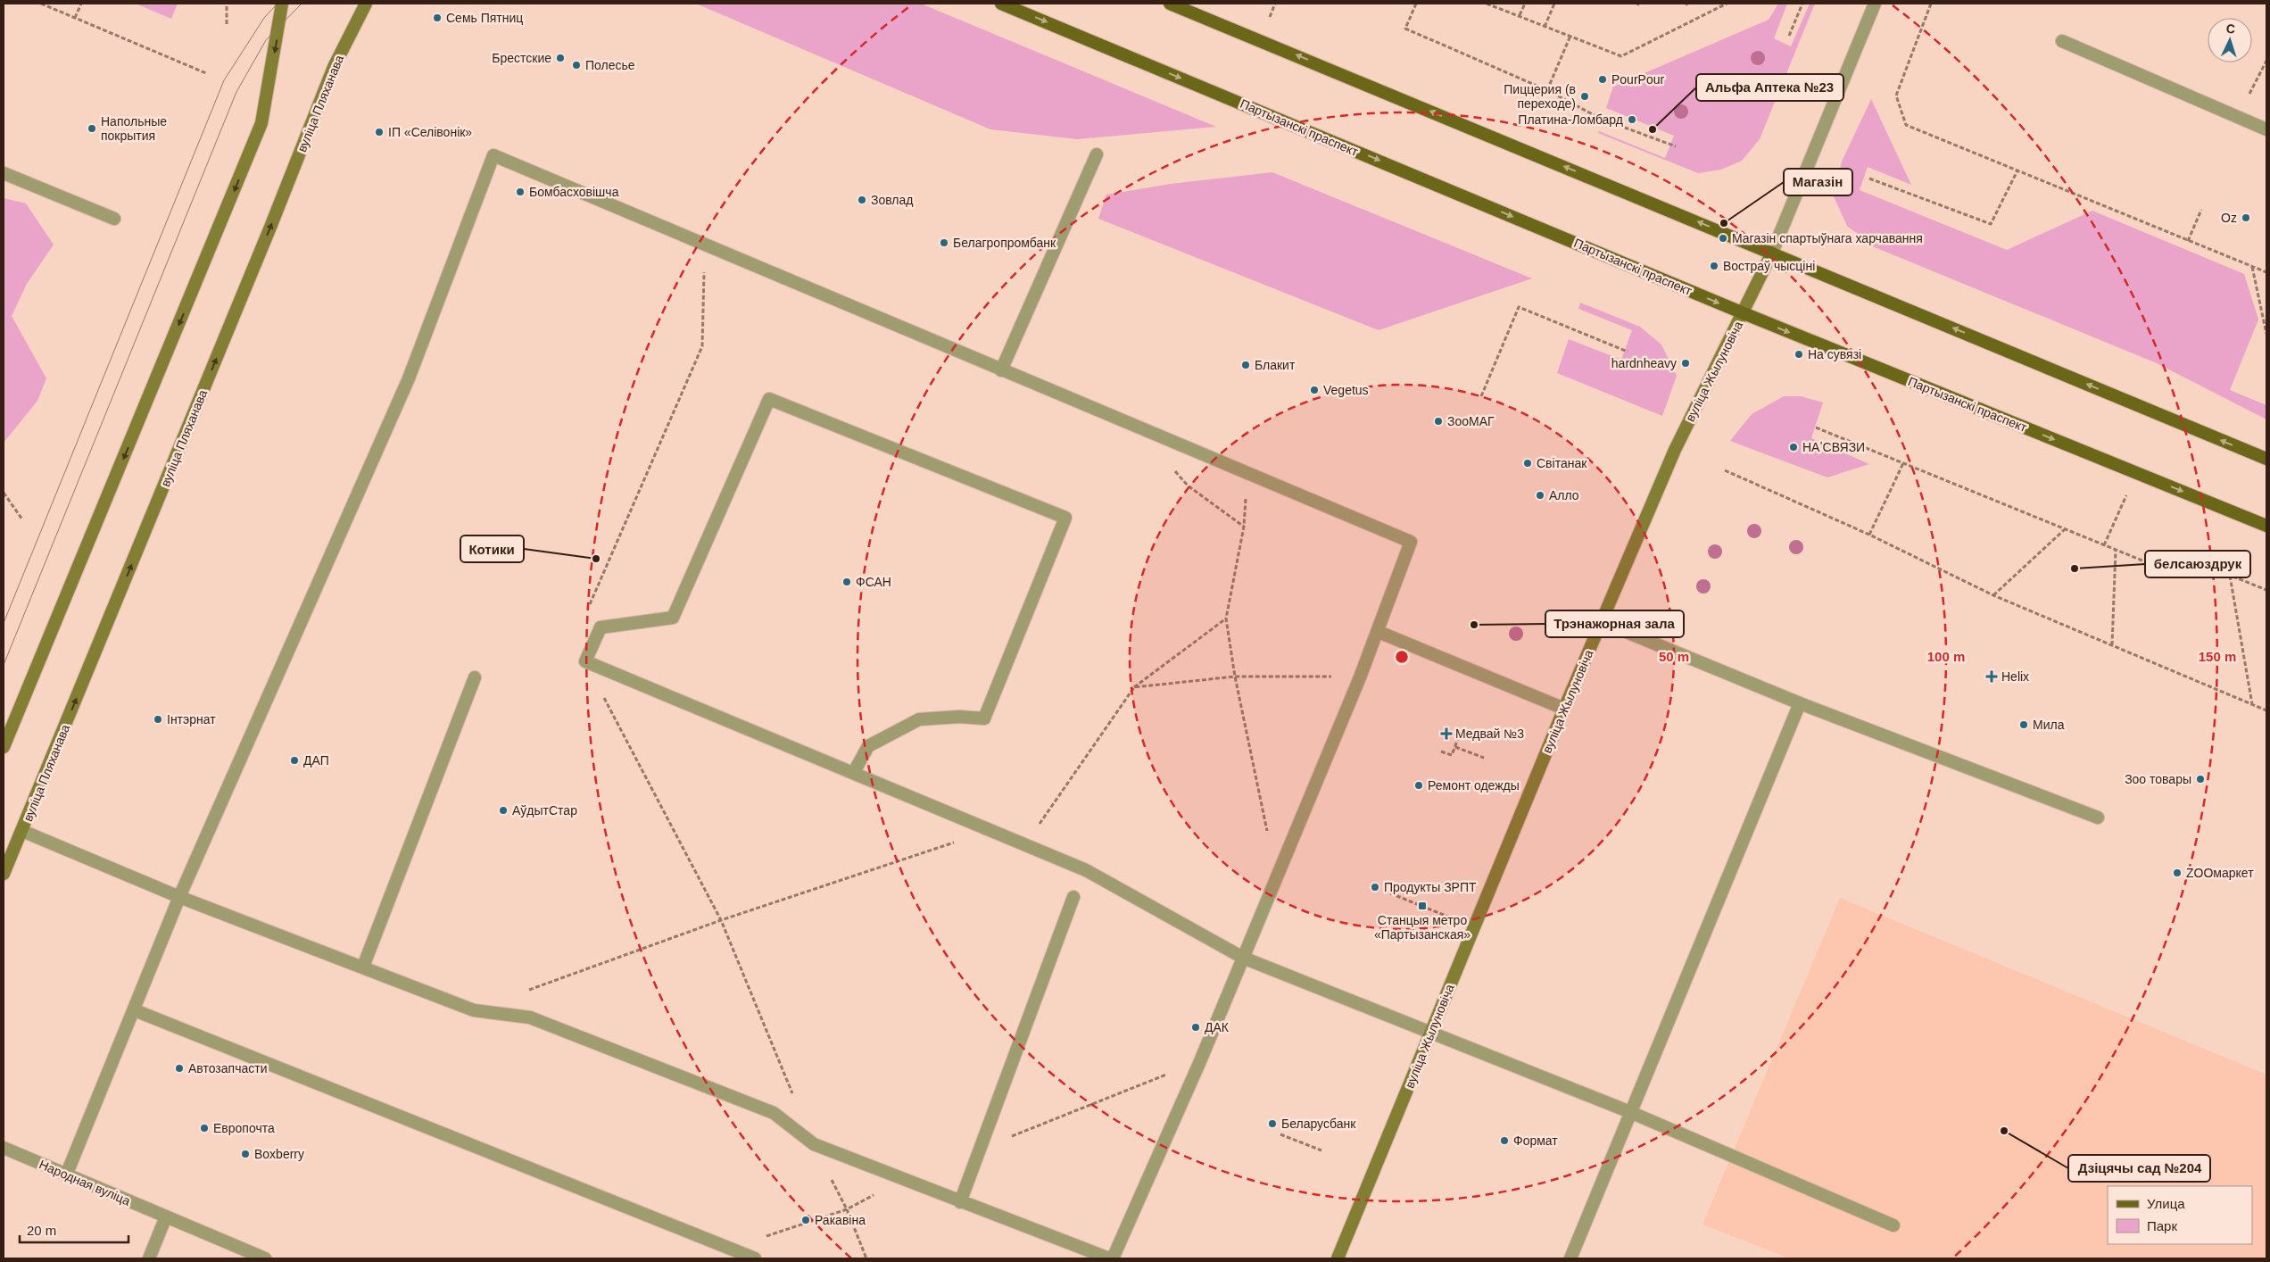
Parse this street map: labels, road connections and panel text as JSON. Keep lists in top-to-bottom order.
{
  "streets": {
    "main road": ["вуліца Пляханава", "Партызанскі праспект", "вуліца Жылуновіча"],
    "street": ["Народная вуліца"]
  },
  "crossings": [
    ["Партызанскі праспект", "вуліца Жылуновіча"]
  ],
  "places": {
    "other": [
      "Семь Пятниц",
      "Брестские",
      "Полесье",
      "PourPour",
      "Пиццерия (в переходе)",
      "Платина-Ломбард",
      "Напольные покрытия",
      "Альфа Аптека №23",
      "ІП «Селівонік»",
      "Бомбасховішча",
      "Зовлад",
      "Oz",
      "Магазін",
      "Магазін спартыўнага харчавання",
      "Белагропромбанк",
      "Востраў чысціні",
      "На сувязі",
      "hardnheavy",
      "Блакит",
      "Vegetus",
      "ЗооМАГ",
      "НАʼСВЯЗИ",
      "Світанак",
      "Алло",
      "Котики",
      "белсаюздрук",
      "ФСАН",
      "Трэнажорная зала",
      "Інтэрнат",
      "Мила",
      "ДАП",
      "Зоо товары",
      "Ремонт одежды",
      "АўдытСтар",
      "ZOOмаркет",
      "Продукты ЗРПТ",
      "ДАК",
      "Автозапчасти",
      "Беларусбанк",
      "Европочта",
      "Дзіцячы сад №204",
      "Формат",
      "Boxberry",
      "Ракавіна"
    ],
    "health": ["Helix", "Медвай №3"],
    "transit": ["Станцыя метро «Партызанская»"]
  },
  "legend": ["Улица", "Парк"],
  "scale_bar": "20 m",
  "north": "top",
  "rings": ["50 m", "100 m", "150 m"]
}
